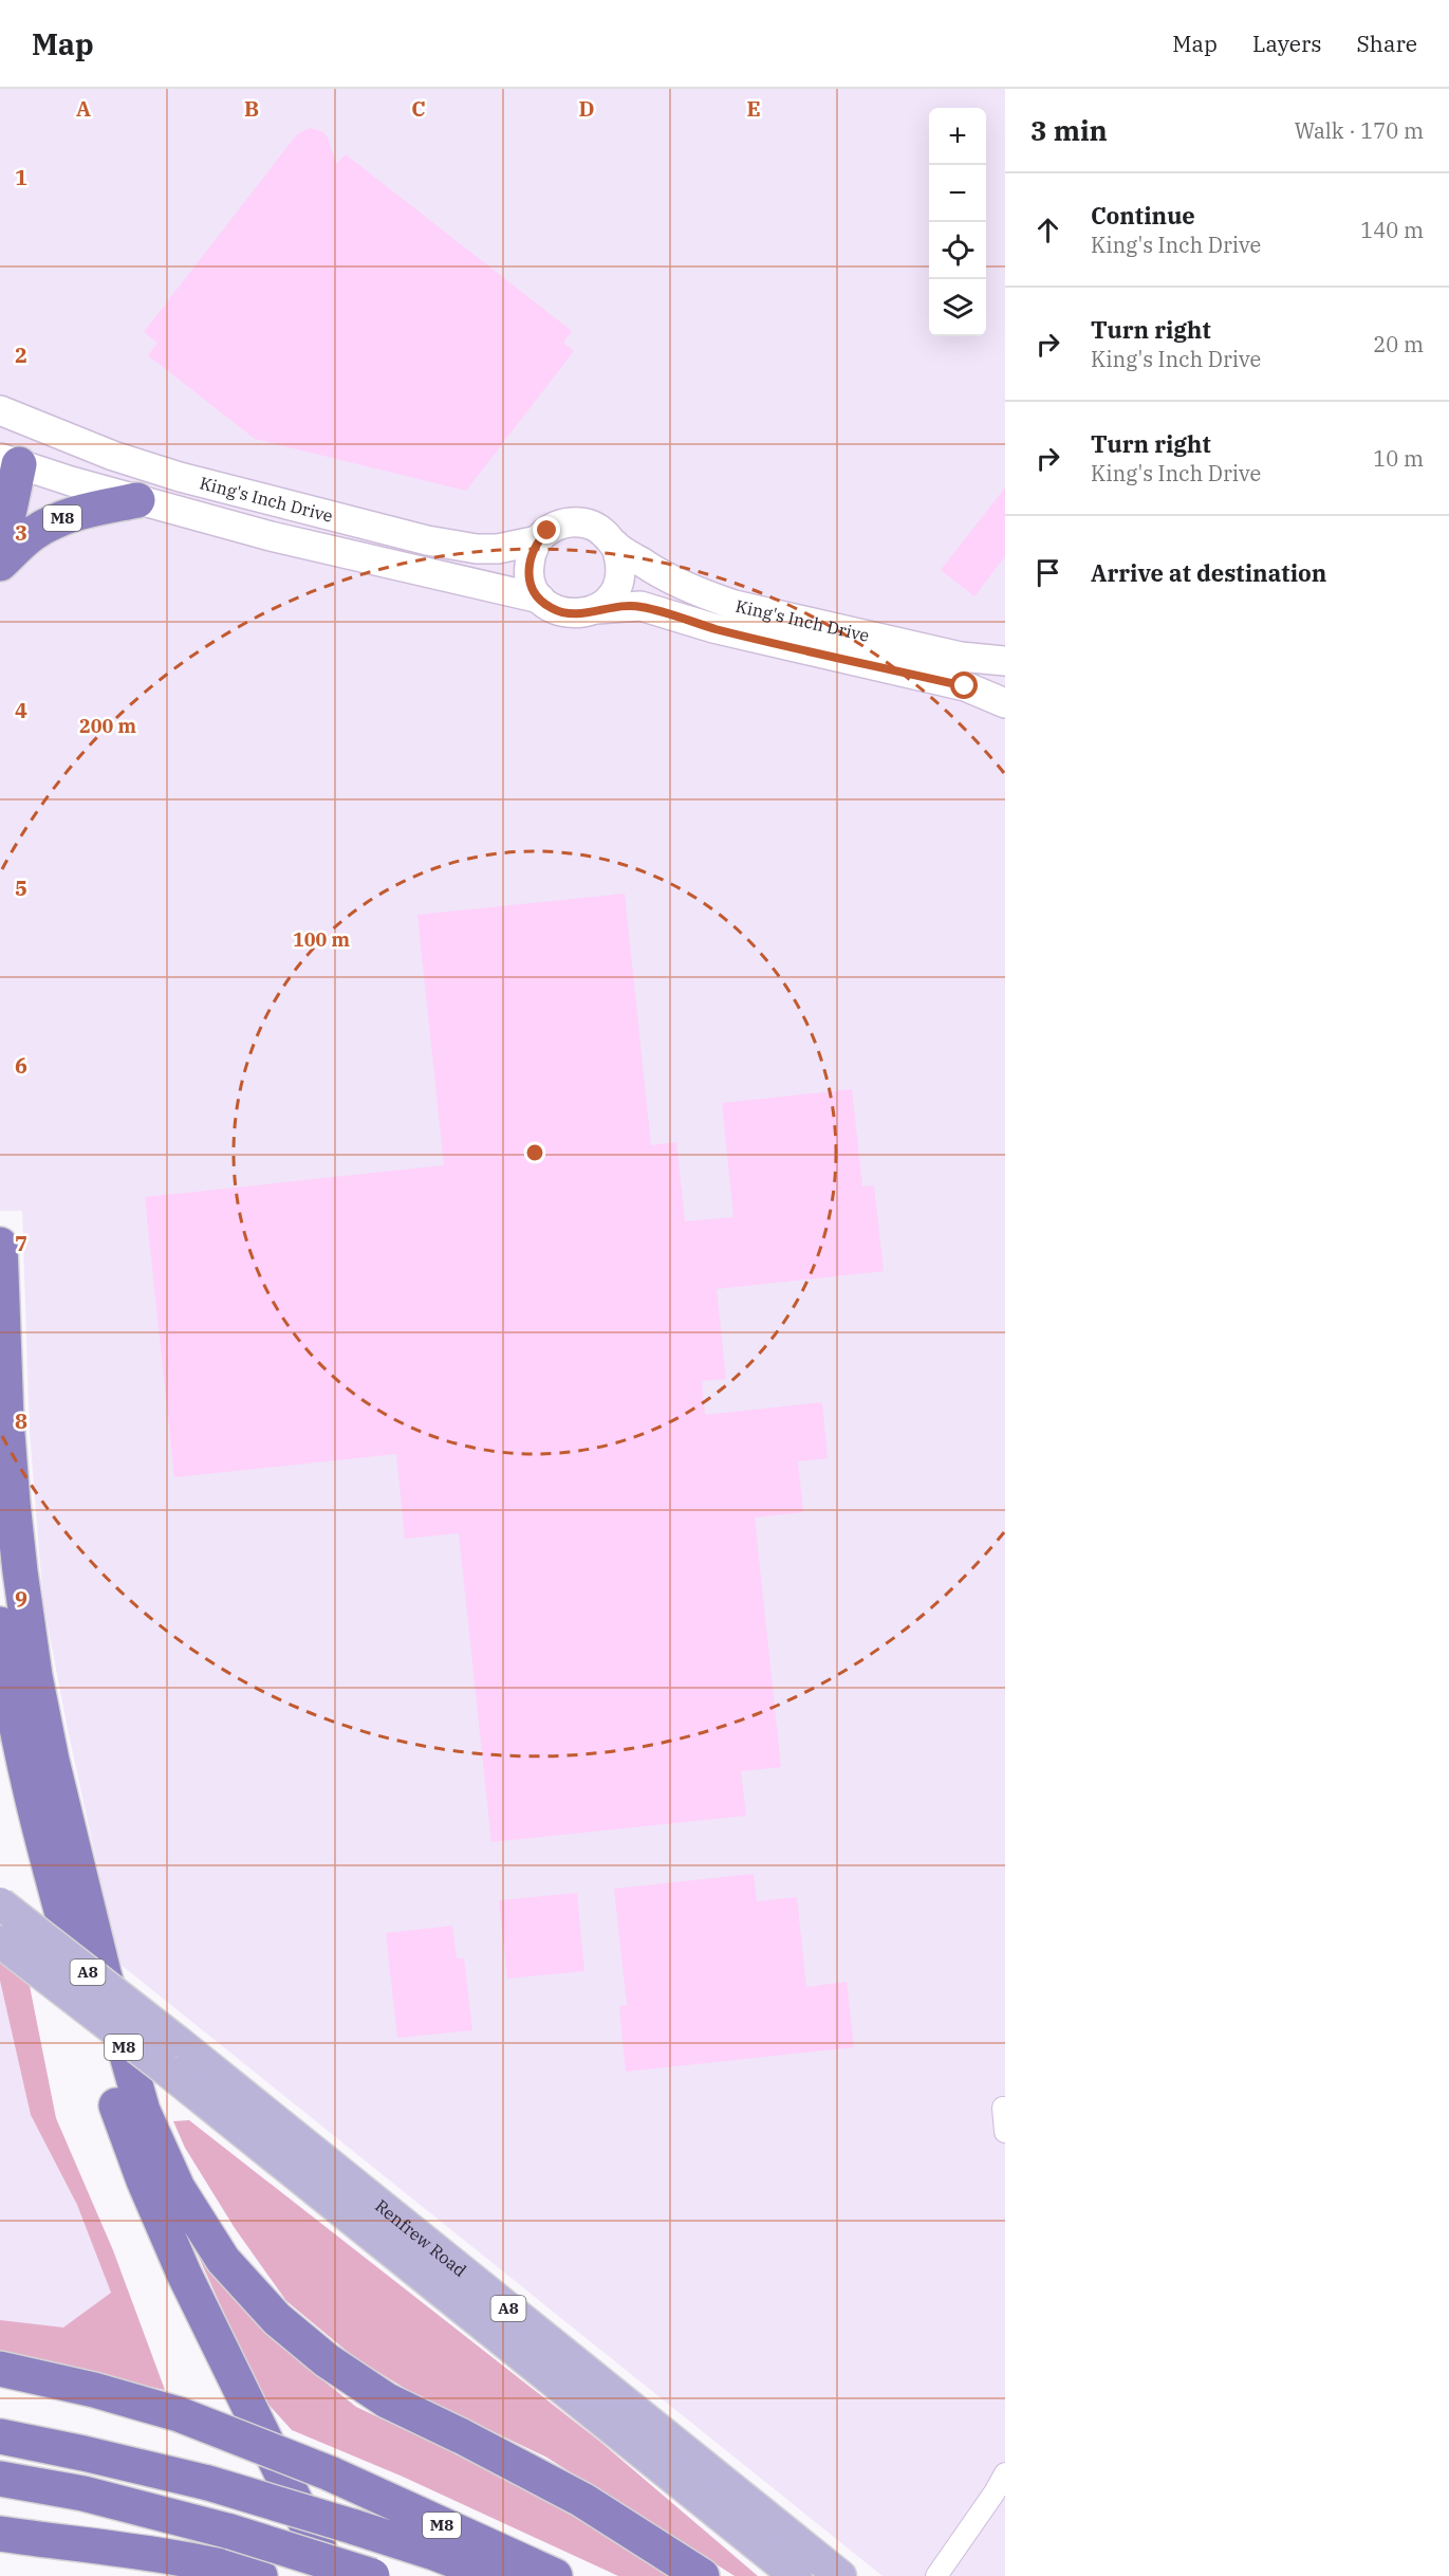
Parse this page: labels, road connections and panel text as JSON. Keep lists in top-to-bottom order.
{
  "streets": {
    "highway": ["M8"],
    "main road": ["A8", "Renfrew Road"],
    "street": ["King's Inch Drive"]
  },
  "crossings": [
    ["King's Inch Drive", "M8"]
  ],
  "page": {
    "header": "Map",
    "nav": ["Map", "Layers", "Share"],
    "heading": ["3 min", "Walk · 170 m"],
    "map_buttons": ["+", "−"],
    "list": [
      ["Continue", "King's Inch Drive", "140 m"],
      ["Turn right", "King's Inch Drive", "20 m"],
      ["Turn right", "King's Inch Drive", "10 m"],
      "Arrive at destination"
    ]
  },
  "grid": {
    "columns": [
      "A",
      "B",
      "C",
      "D",
      "E"
    ],
    "rows": [
      "1",
      "2",
      "3",
      "4",
      "5",
      "6",
      "7",
      "8",
      "9"
    ]
  },
  "rings": ["200 m", "100 m"]
}
